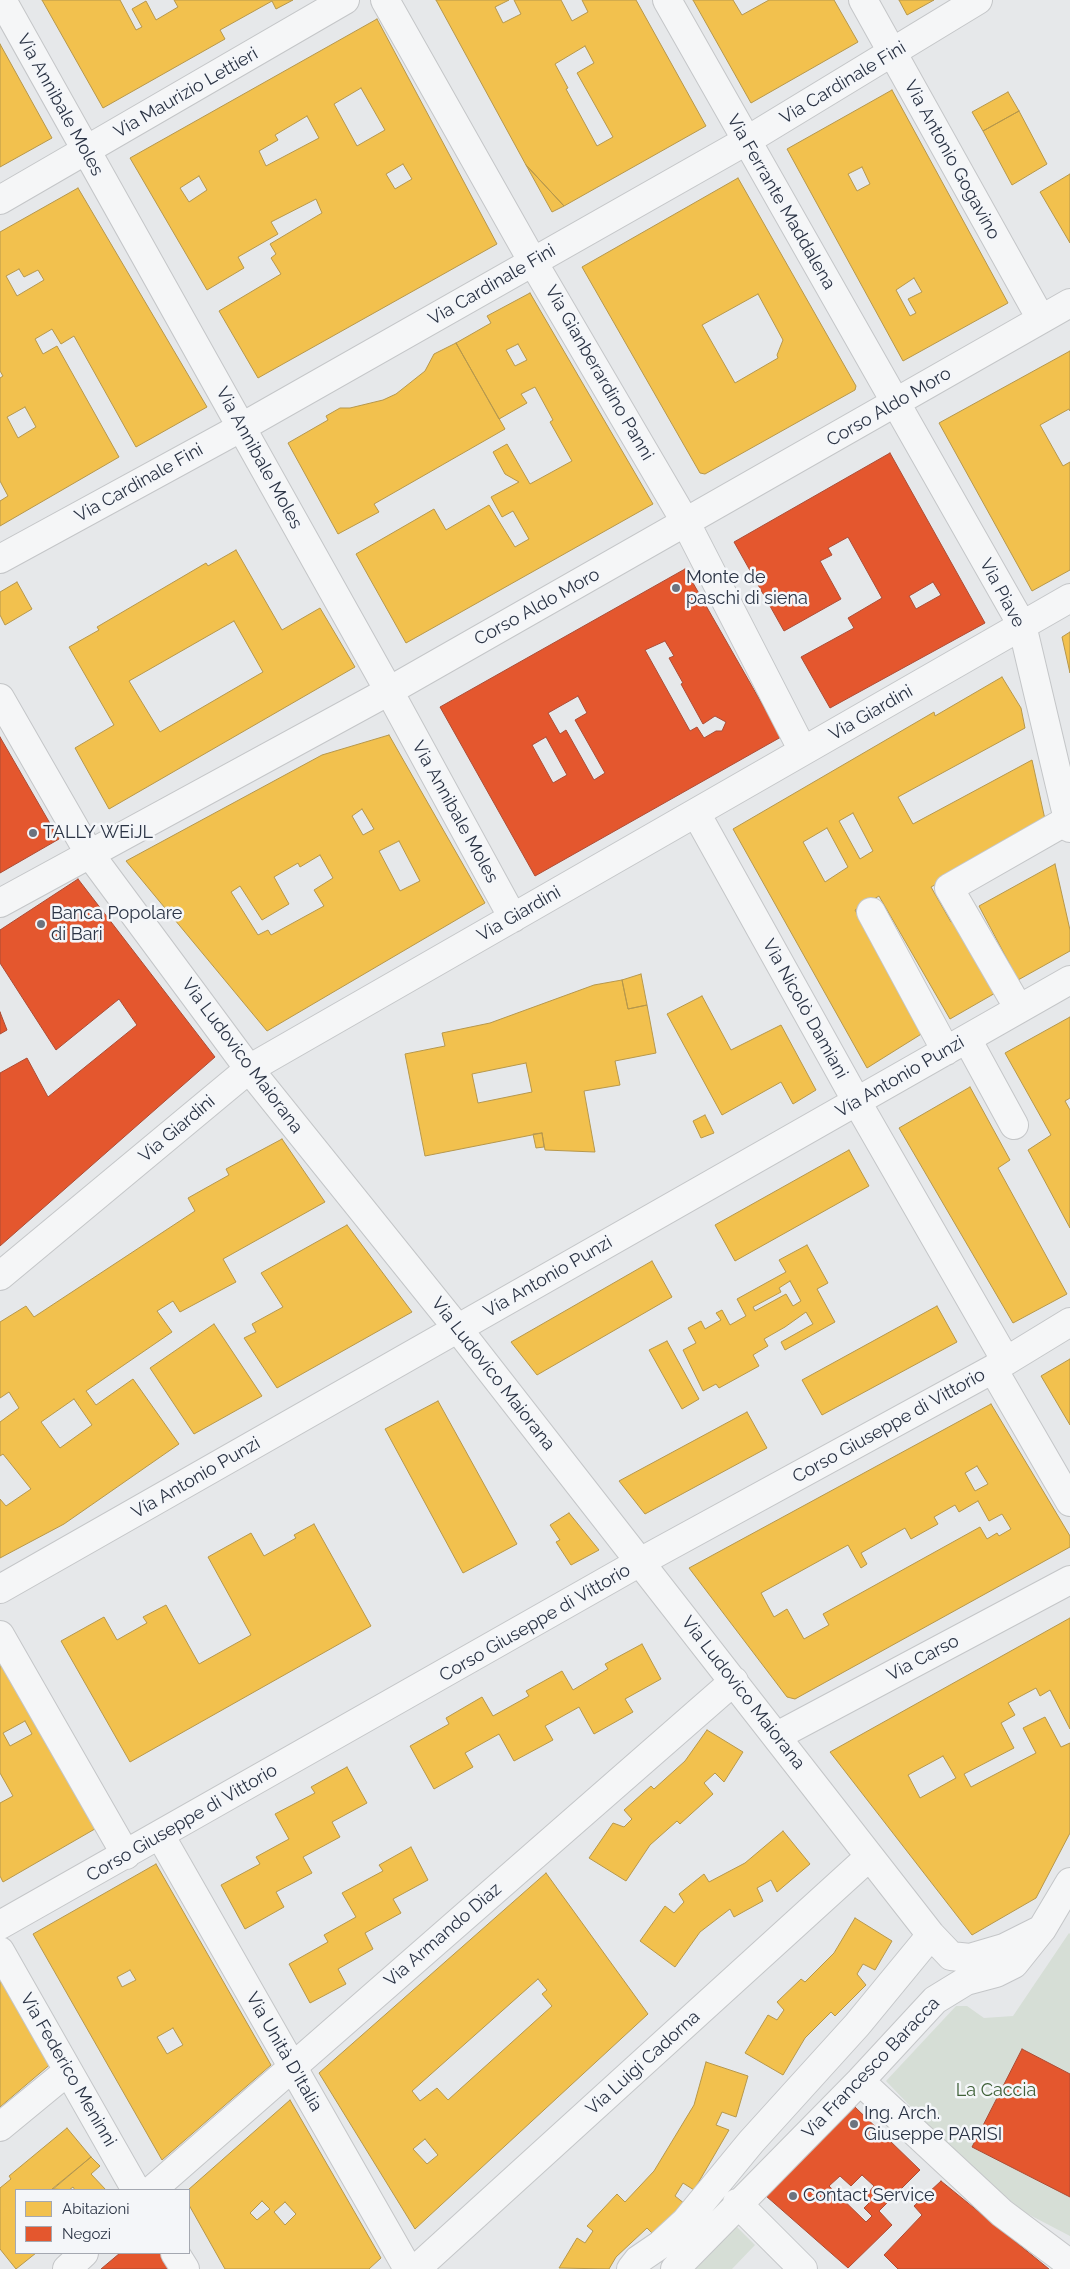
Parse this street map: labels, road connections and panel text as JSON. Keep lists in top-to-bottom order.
{
  "streets": {
    "street": [
      "Via Cardinale Fini",
      "Via Maurizio Lettieri",
      "Via Annibale Moles",
      "Via Antonio Gogavino",
      "Via Ferrante Maddalena",
      "Via Gianberardino Panni",
      "Corso Aldo Moro",
      "Via Piave",
      "Via Giardini",
      "Via Nicolò Damiani",
      "Via Ludovico Maiorana",
      "Vía Antonio Punzi",
      "Corso Giuseppe di Vittorio",
      "Via Carso",
      "Via Armando Diaz",
      "Via Unità D'Italia",
      "Via Luigi Cadorna",
      "Via Francesco Baracca",
      "Via Federico Meninni"
    ]
  },
  "crossings": [
    ["Via Cardinale Fini", "Via Annibale Moles"],
    ["Via Cardinale Fini", "Via Antonio Gogavino"],
    ["Via Cardinale Fini", "Via Ferrante Maddalena"],
    ["Via Cardinale Fini", "Via Gianberardino Panni"],
    ["Via Maurizio Lettieri", "Via Annibale Moles"],
    ["Via Annibale Moles", "Corso Aldo Moro"],
    ["Via Annibale Moles", "Via Giardini"],
    ["Via Antonio Gogavino", "Corso Aldo Moro"],
    ["Via Ferrante Maddalena", "Corso Aldo Moro"],
    ["Via Ferrante Maddalena", "Via Piave"],
    ["Via Gianberardino Panni", "Corso Aldo Moro"],
    ["Via Gianberardino Panni", "Via Giardini"],
    ["Corso Aldo Moro", "Via Piave"],
    ["Corso Aldo Moro", "Via Ludovico Maiorana"],
    ["Via Piave", "Via Giardini"],
    ["Via Giardini", "Via Nicolò Damiani"],
    ["Via Giardini", "Via Ludovico Maiorana"],
    ["Via Nicolò Damiani", "Vía Antonio Punzi"],
    ["Via Nicolò Damiani", "Corso Giuseppe di Vittorio"],
    ["Via Ludovico Maiorana", "Vía Antonio Punzi"],
    ["Via Ludovico Maiorana", "Corso Giuseppe di Vittorio"],
    ["Via Ludovico Maiorana", "Via Carso"],
    ["Via Ludovico Maiorana", "Via Armando Diaz"],
    ["Via Ludovico Maiorana", "Via Luigi Cadorna"],
    ["Via Ludovico Maiorana", "Via Francesco Baracca"],
    ["Corso Giuseppe di Vittorio", "Via Unità D'Italia"],
    ["Via Armando Diaz", "Via Unità D'Italia"]
  ],
  "parks": ["La Caccia"],
  "places": [
    "Monte de paschi di siena",
    "TALLY WEiJL",
    "Banca Popolare di Bari",
    "Ing. Arch. Giuseppe PARISI",
    "Contact Service"
  ],
  "legend": ["Abitazioni", "Negozi"]
}
